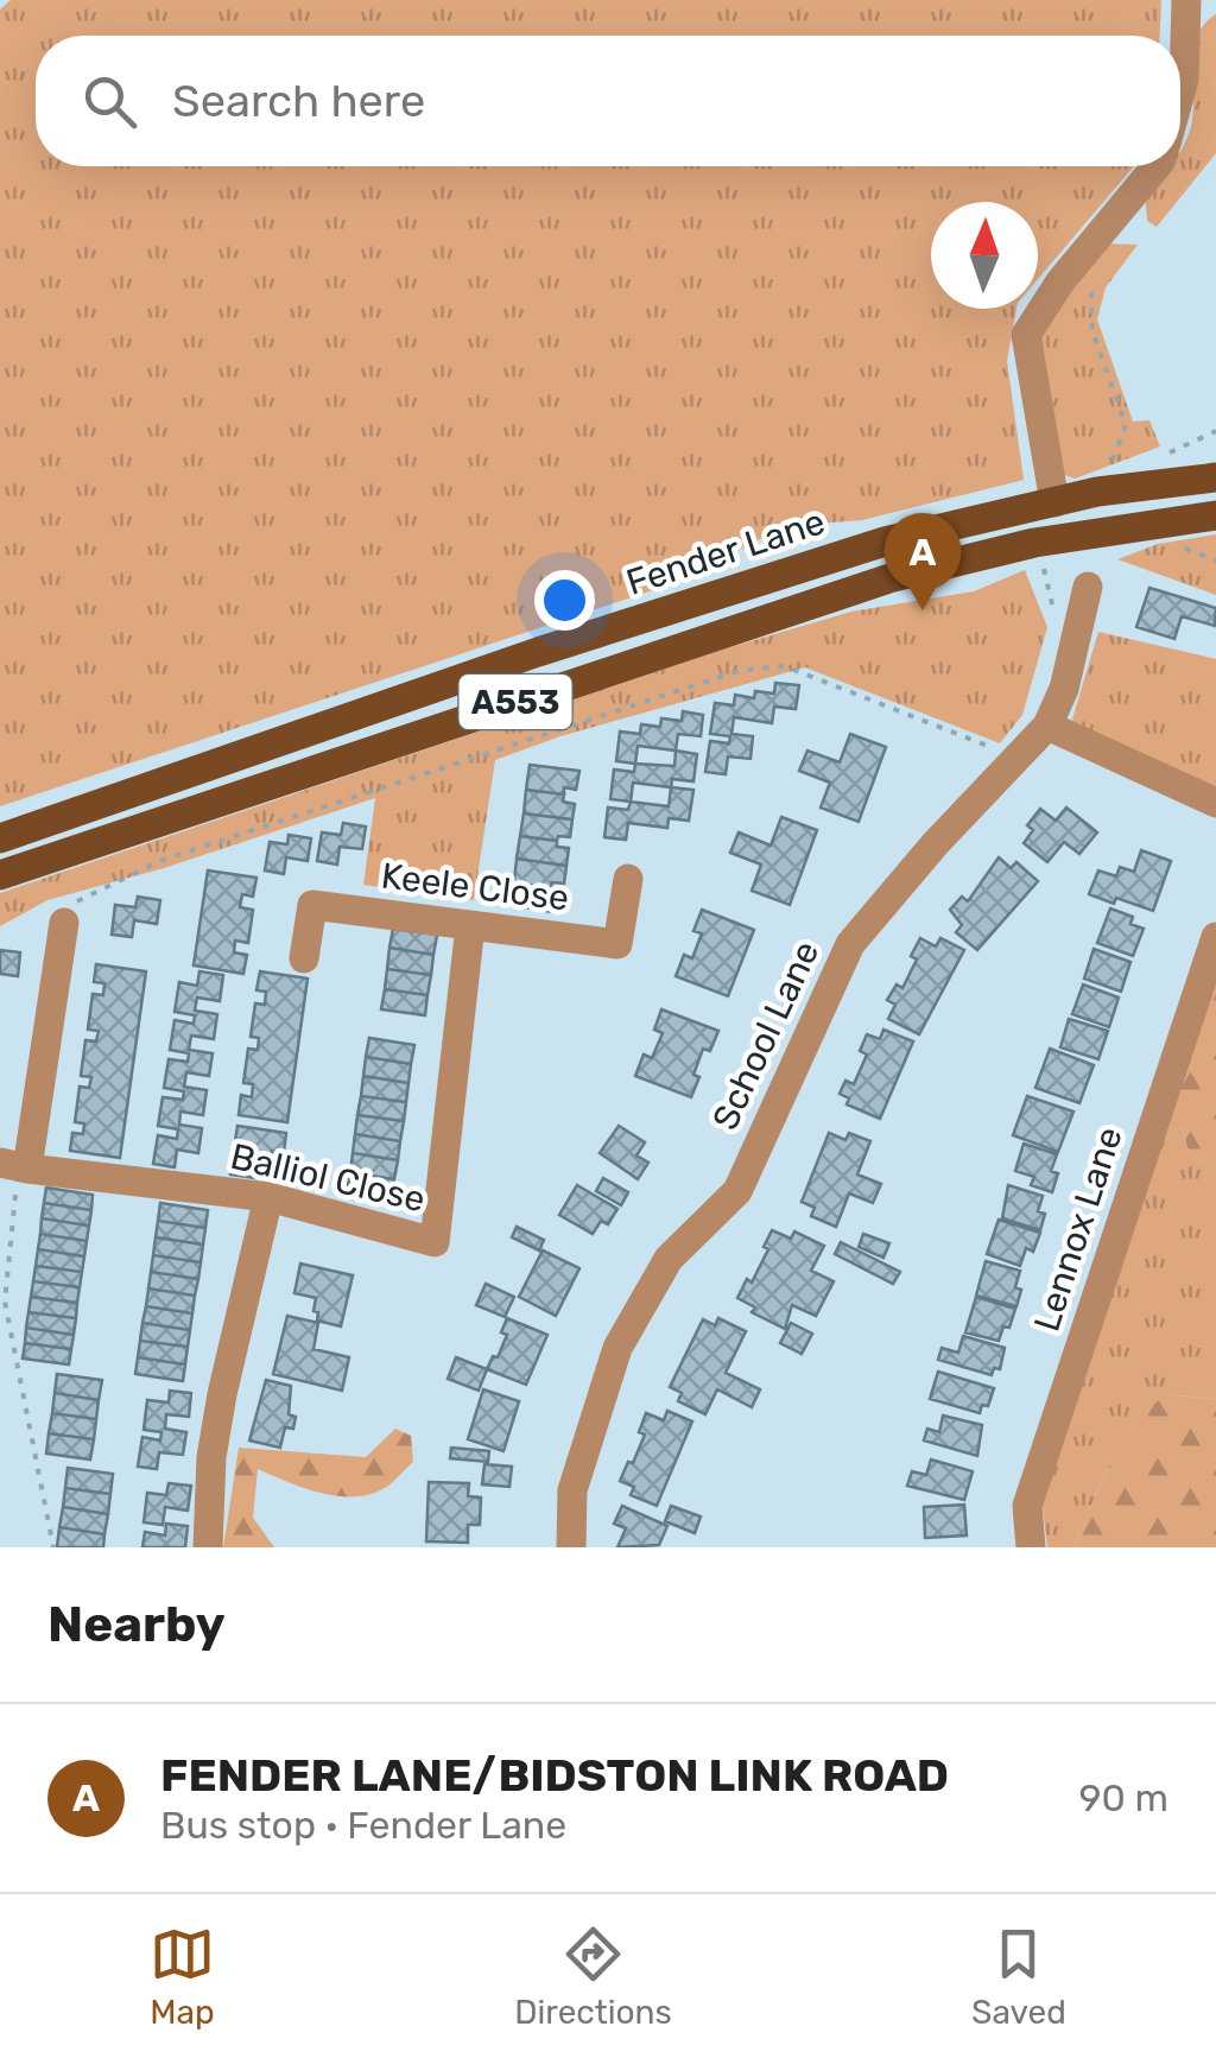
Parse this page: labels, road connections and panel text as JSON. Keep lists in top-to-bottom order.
{
  "streets": {
    "main road": ["Fender Lane", "A553"],
    "street": [
      "Keele Close",
      "School Lane",
      "Balliol Close",
      "Lennox Lane"
    ]
  },
  "crossings": [
    ["Keele Close", "Balliol Close"]
  ],
  "north": "top",
  "page": {
    "search": "Search here",
    "pins": "A",
    "heading": "Nearby",
    "list": [
      {
        "mark": "A",
        "name": "FENDER LANE/BIDSTON LINK ROAD",
        "note": "Bus stop · Fender Lane",
        "value": "90 m"
      }
    ],
    "nav": ["Map", "Directions", "Saved"]
  }
}
